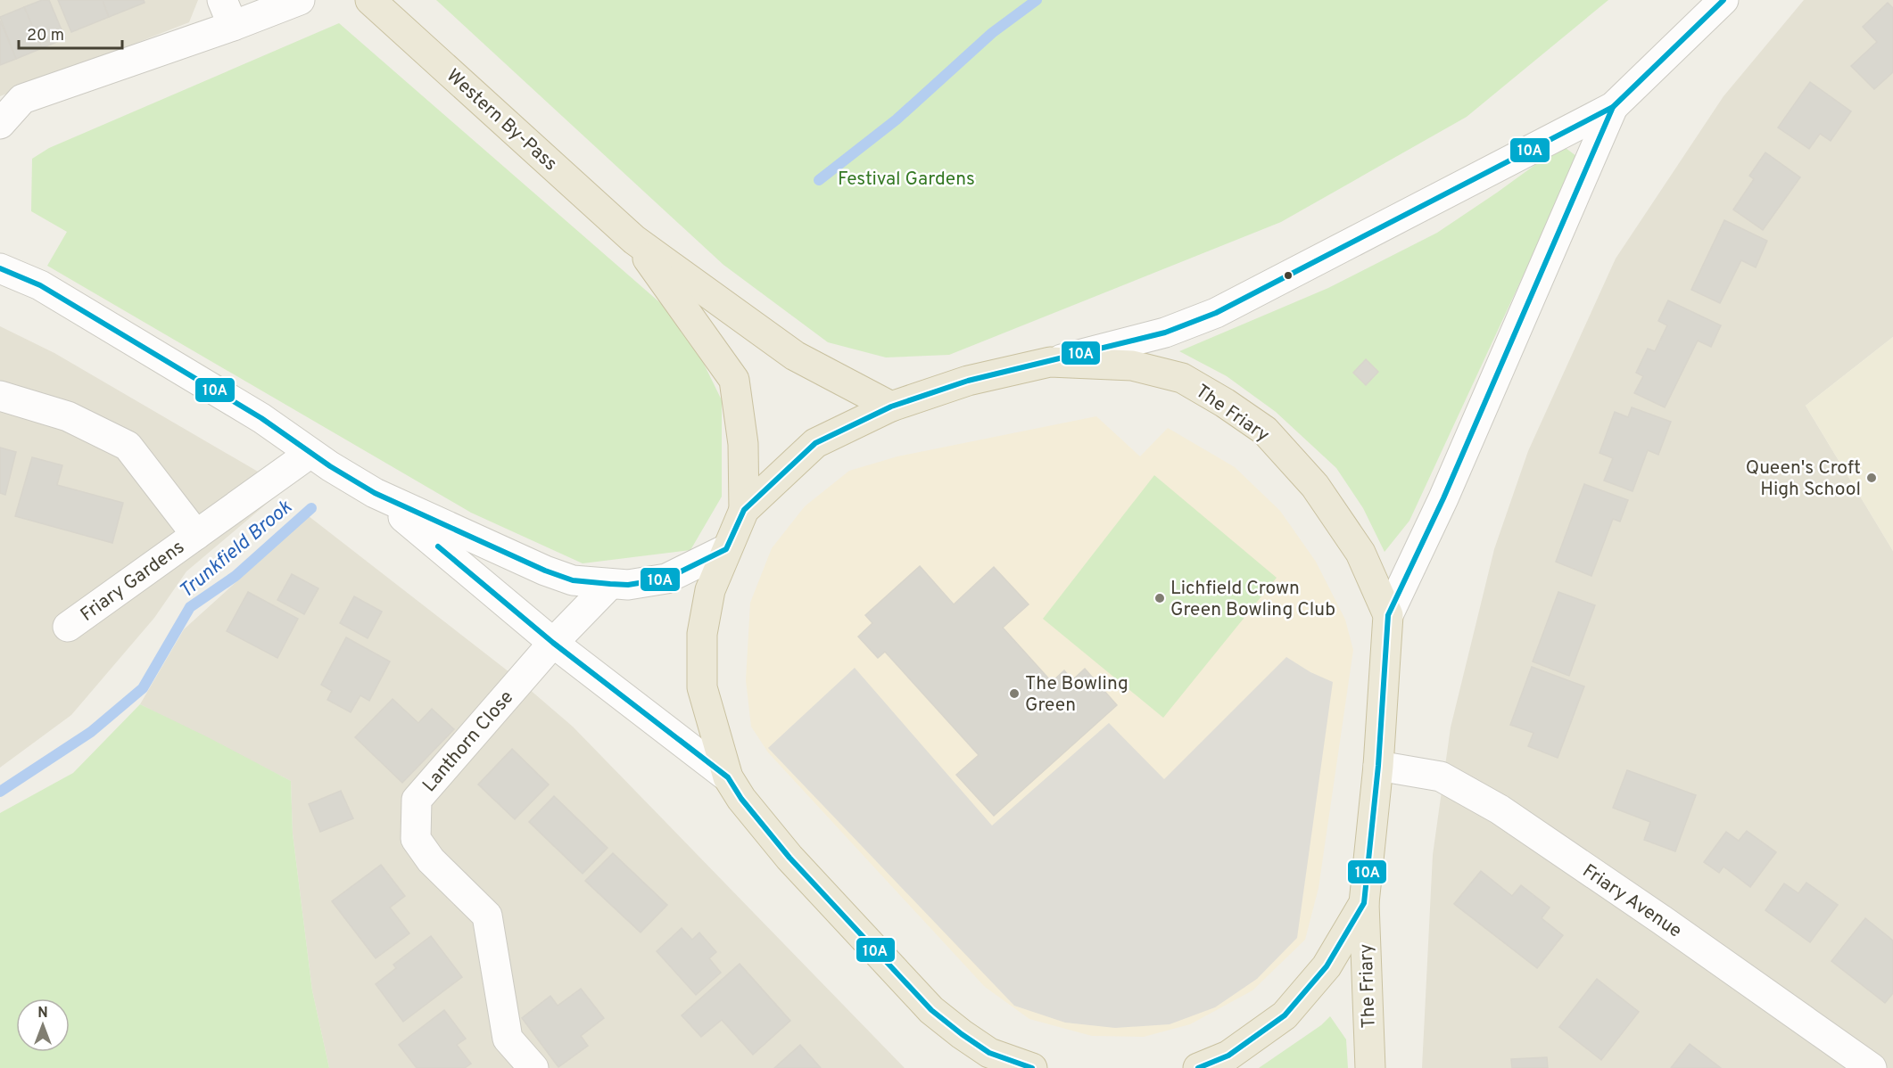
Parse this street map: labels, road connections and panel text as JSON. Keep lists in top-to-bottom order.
{
  "streets": {
    "highway": ["Western By-Pass", "The Friary"],
    "street": ["Friary Gardens", "Lanthorn Close", "Friary Avenue"]
  },
  "crossings": [
    ["Western By-Pass", "The Friary"],
    ["The Friary", "Friary Avenue"]
  ],
  "water": ["Trunkfield Brook"],
  "parks": ["Festival Gardens"],
  "places": ["Queen's Croft High School", "Lichfield Crown Green Bowling Club", "The Bowling Green"],
  "lines": ["transit line 10A"],
  "scale_bar": "20 m",
  "north": "top"
}
